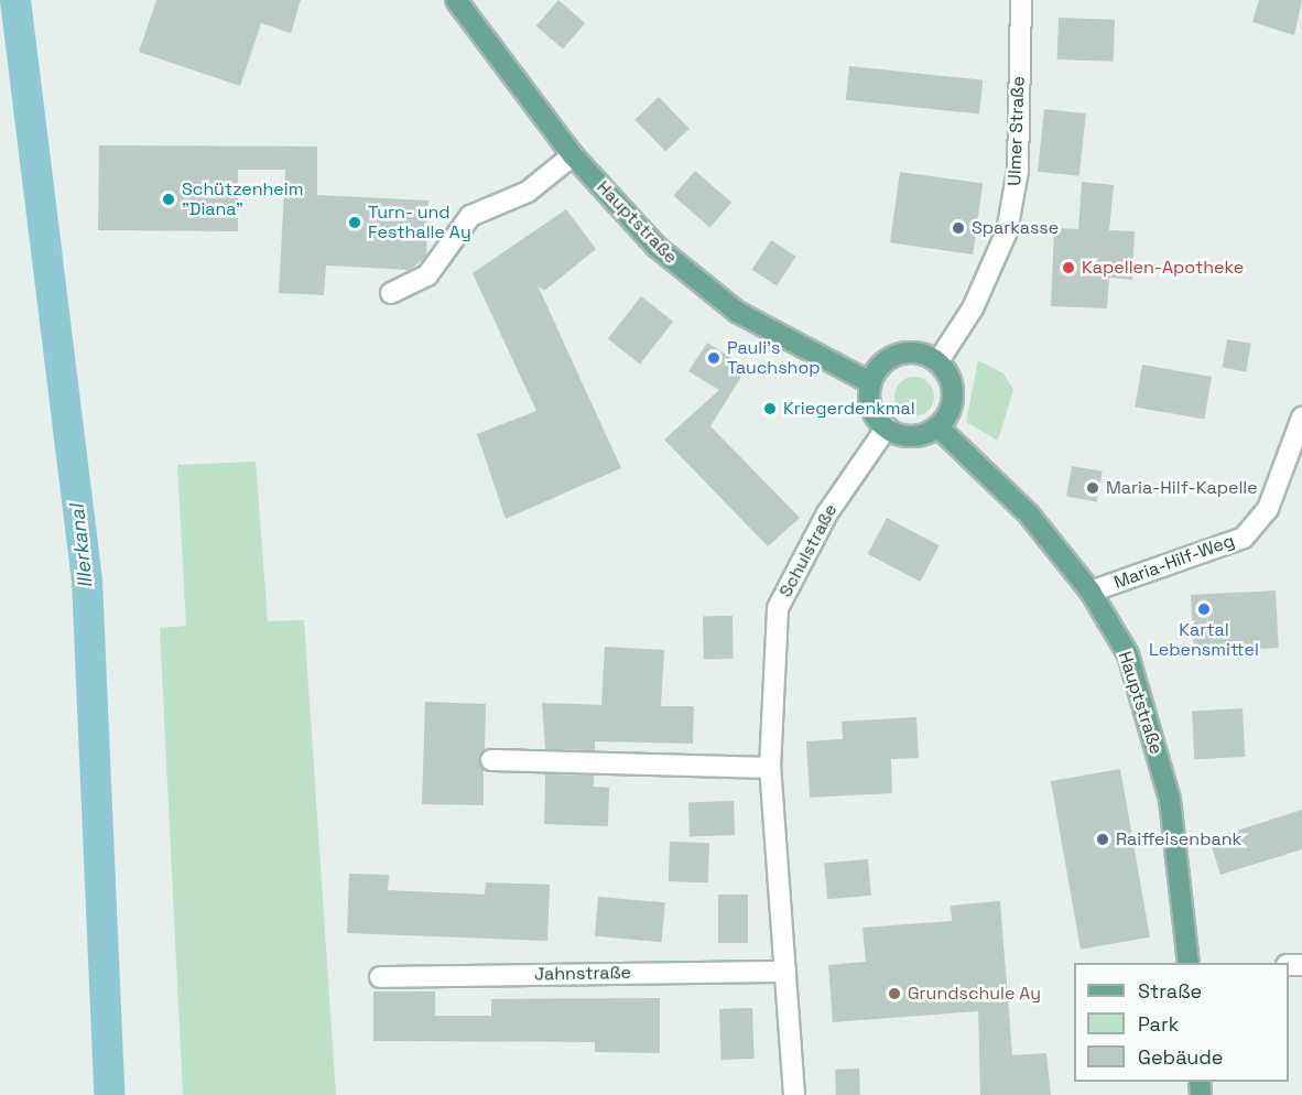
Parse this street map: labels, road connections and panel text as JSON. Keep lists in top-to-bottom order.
{
  "streets": {
    "main road": ["Hauptstraße"],
    "street": [
      "Ulmer Straße",
      "Schulstraße",
      "Maria-Hilf-Weg",
      "Jahnstraße"
    ]
  },
  "crossings": [
    ["Ulmer Straße", "Hauptstraße"],
    ["Ulmer Straße", "Schulstraße"],
    ["Hauptstraße", "Schulstraße"],
    ["Hauptstraße", "Maria-Hilf-Weg"],
    ["Schulstraße", "Jahnstraße"]
  ],
  "water": ["Illerkanal"],
  "places": [
    "Schützenheim \"Diana\"",
    "Turn- und Festhalle Ay",
    "Sparkasse",
    "Kapellen-Apotheke",
    "Pauli's Tauchshop",
    "Kriegerdenkmal",
    "Maria-Hilf-Kapelle",
    "Kartal Lebensmittel",
    "Raiffeisenbank",
    "Grundschule Ay"
  ],
  "legend": ["Straße", "Park", "Gebäude"]
}
